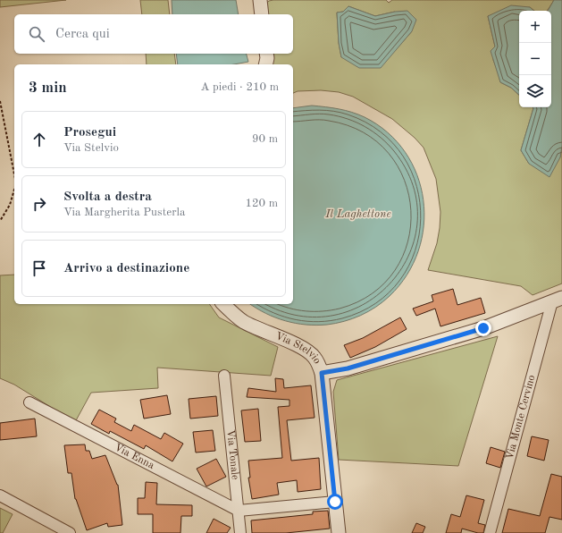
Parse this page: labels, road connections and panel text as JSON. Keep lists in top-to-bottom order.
{
  "streets": {
    "street": [
      "Via Stelvio",
      "Via Monte Cervino",
      "Via Tonale",
      "Via Enna"
    ]
  },
  "crossings": [
    ["Via Tonale", "Via Enna"]
  ],
  "water": ["Il Laghettone"],
  "page": {
    "map_buttons": ["+", "−"],
    "search": "Cerca qui",
    "heading": ["3 min", "A piedi · 210 m"],
    "list": [
      ["Prosegui", "Via Stelvio", "90 m"],
      ["Svolta a destra", "Via Margherita Pusterla", "120 m"],
      "Arrivo a destinazione"
    ]
  }
}
